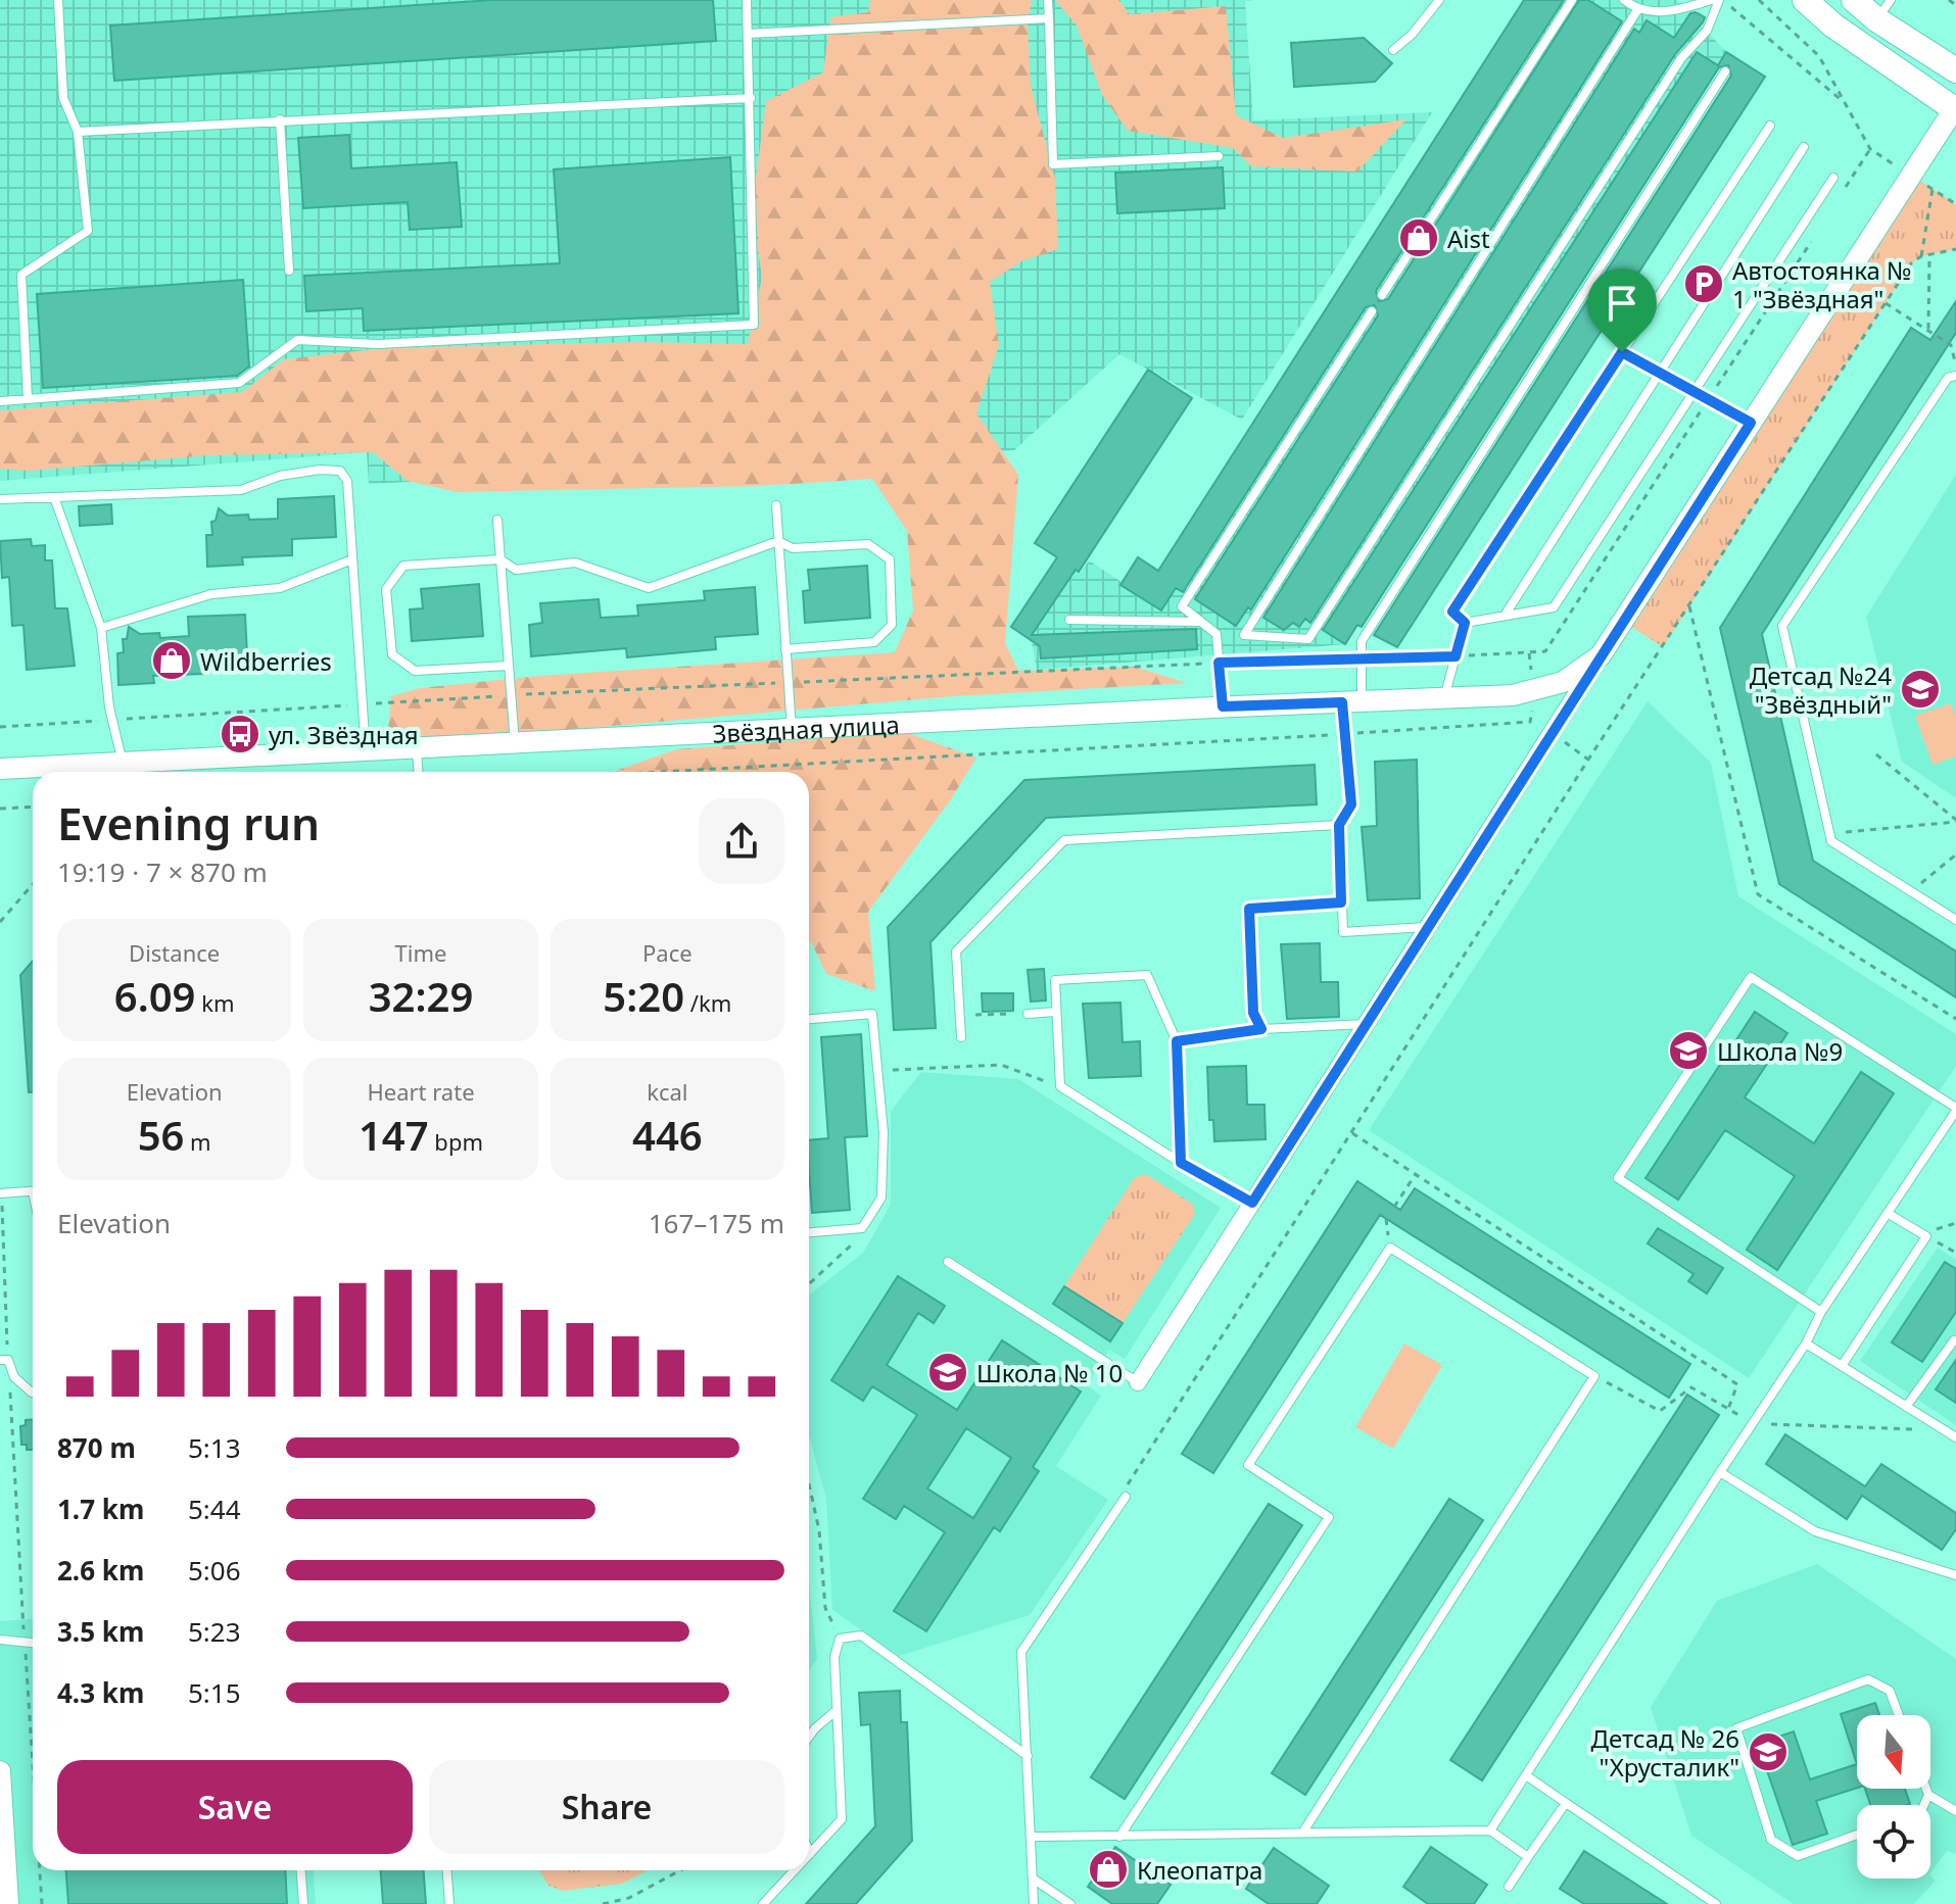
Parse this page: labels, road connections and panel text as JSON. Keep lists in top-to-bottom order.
{
  "streets": {
    "street": ["Звёздная улица"]
  },
  "places": {
    "shop": ["Aist", "Wildberries", "Клеопатра"],
    "parking": ["Автостоянка № 1 \"Звёздная\""],
    "school or university": [
      "Детсад №24 \"Звёздный\"",
      "Школа №9",
      "Школа № 10",
      "Детсад № 26 \"Хрусталик\""
    ],
    "bus stop": ["ул. Звёздная"]
  },
  "north": "bottom",
  "page": {
    "heading": ["Evening run", "19:19 · 7 × 870 m"],
    "stats": [
      ["Distance", "6.09 km"],
      ["Time", "32:29"],
      ["Pace", "5:20 /km"],
      ["Elevation", "56 m"],
      ["Heart rate", "147 bpm"],
      ["kcal", "446"]
    ],
    "chart": ["Elevation", "167–175 m"],
    "list": [
      {
        "name": "870 m",
        "note": "5:13"
      },
      {
        "name": "1.7 km",
        "note": "5:44"
      },
      {
        "name": "2.6 km",
        "note": "5:06"
      },
      {
        "name": "3.5 km",
        "note": "5:23"
      },
      {
        "name": "4.3 km",
        "note": "5:15"
      }
    ],
    "buttons": ["Save", "Share"]
  }
}
